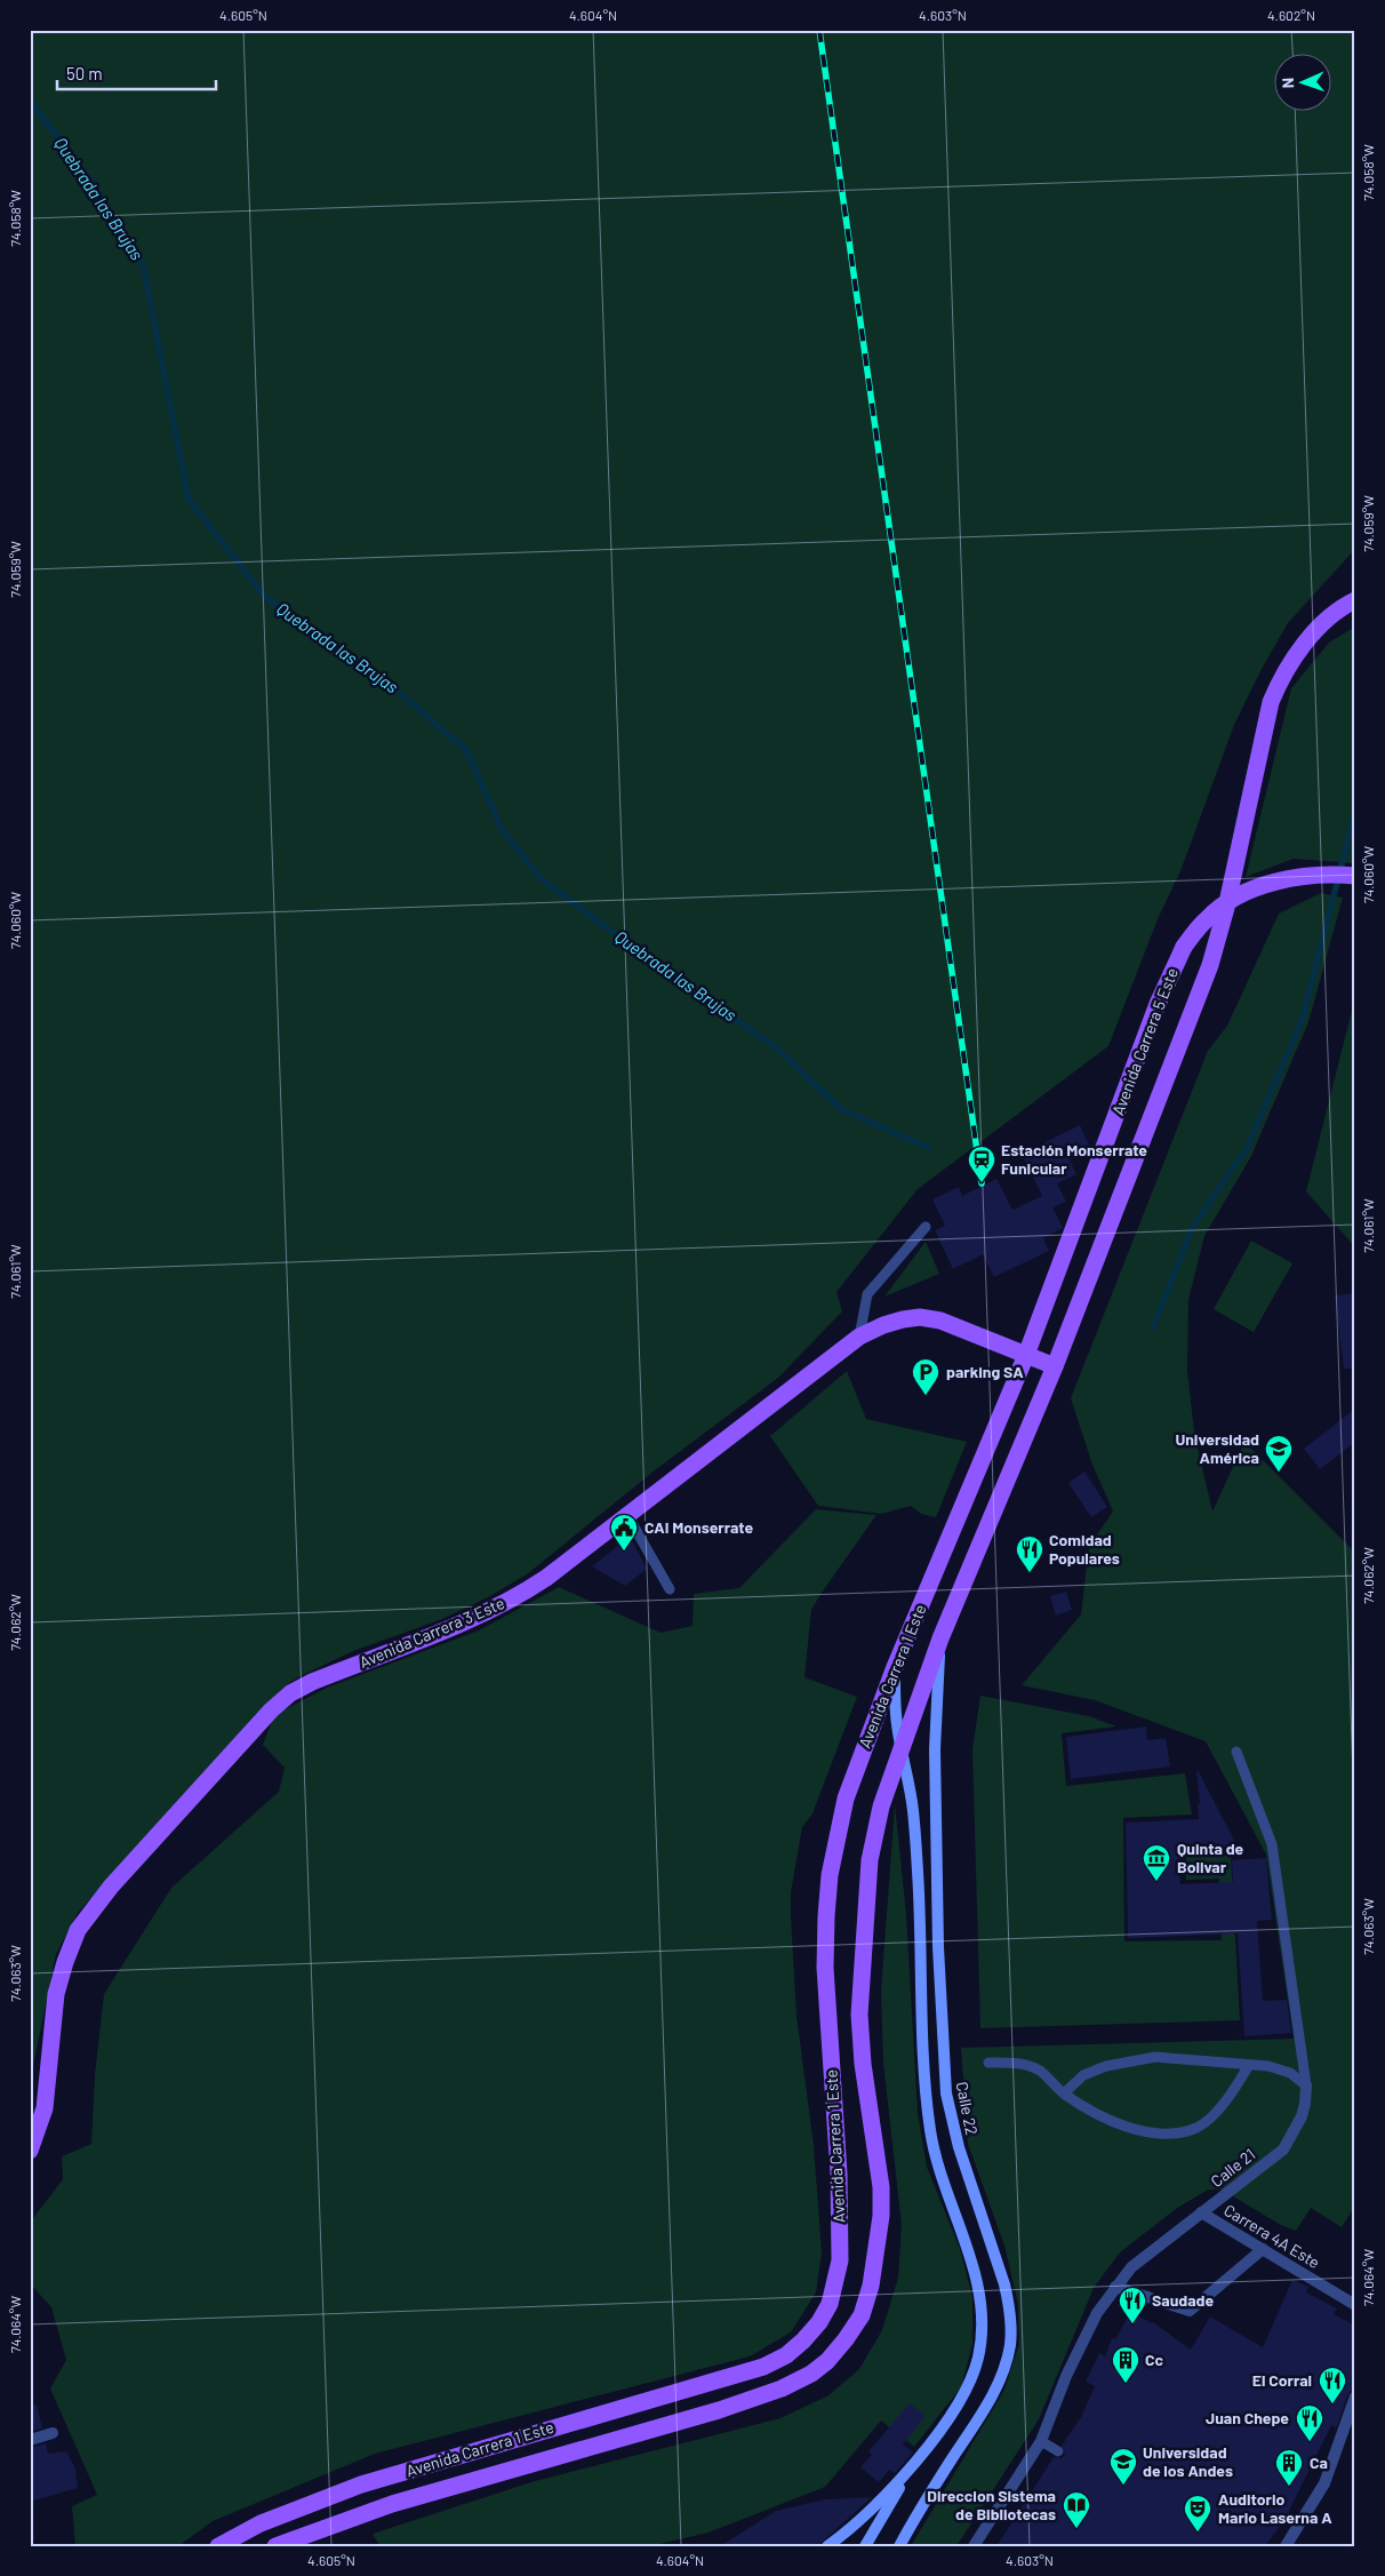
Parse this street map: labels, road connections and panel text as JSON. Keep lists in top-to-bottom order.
{
  "streets": {
    "main road": ["Avenida Carrera 5 Este", "Avenida Carrera 3 Este", "Avenida Carrera 1 Este"],
    "street": ["Calle 22", "Calle 21", "Carrera 4A Este"]
  },
  "crossings": [
    ["Avenida Carrera 5 Este", "Avenida Carrera 3 Este"],
    ["Avenida Carrera 5 Este", "Avenida Carrera 1 Este"],
    ["Avenida Carrera 3 Este", "Avenida Carrera 1 Este"],
    ["Avenida Carrera 1 Este", "Calle 22"],
    ["Calle 21", "Carrera 4A Este"]
  ],
  "water": ["Quebrada las Brujas"],
  "places": {
    "station": ["Estación Monserrate Funicular"],
    "parking": ["parking SA"],
    "school or university": ["Universidad América", "Universidad de los Andes"],
    "public building": ["CAI Monserrate"],
    "restaurant": [
      "Comidad Populares",
      "Saudade",
      "El Corral",
      "Juan Chepe"
    ],
    "museum": ["Quinta de Bolivar"],
    "building": ["Cc", "Ca"],
    "library": ["Direccion Sistema de Bibliotecas"],
    "theatre": ["Auditorio Mario Laserna A"]
  },
  "scale_bar": "50 m",
  "north": "left",
  "coordinates": [
    "4.605°N",
    "4.604°N",
    "4.603°N",
    "4.602°N",
    "74.058°W",
    "74.059°W",
    "74.060°W",
    "74.061°W",
    "74.062°W",
    "74.063°W",
    "74.064°W"
  ]
}
